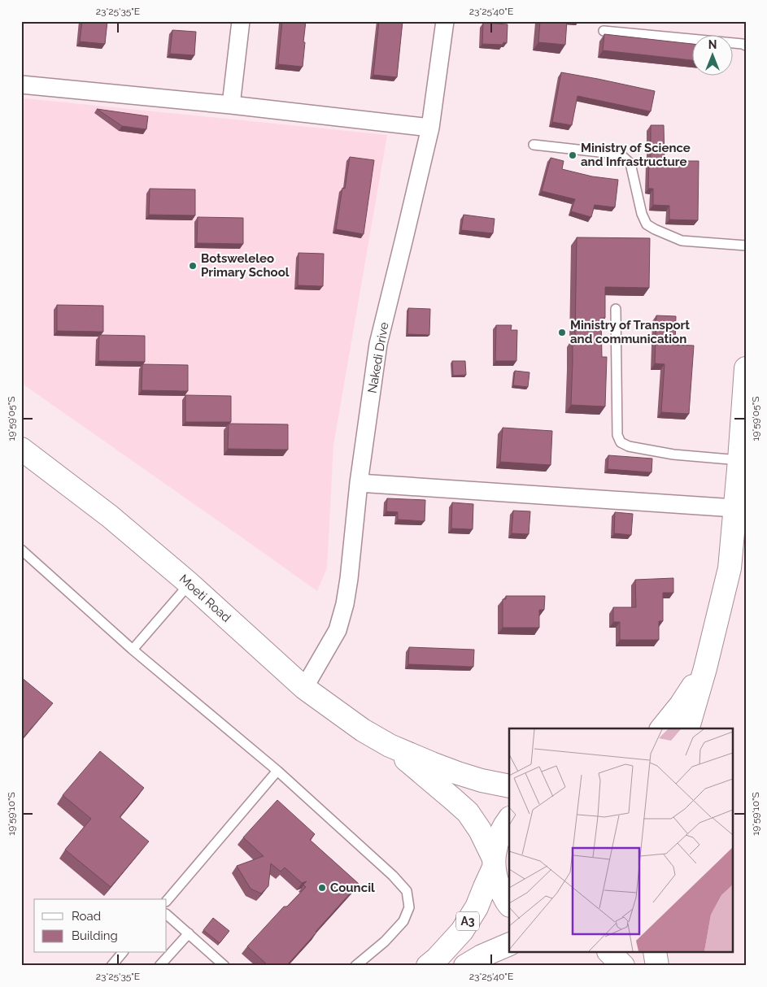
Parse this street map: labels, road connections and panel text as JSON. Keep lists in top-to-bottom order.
{
  "streets": {
    "main road": ["Moeti Road", "A3"],
    "street": ["Nakedi Drive"]
  },
  "crossings": [
    ["Nakedi Drive", "Moeti Road"],
    ["Moeti Road", "A3"]
  ],
  "places": [
    "Ministry of Science and Infrastructure",
    "Botsweleleo Primary School",
    "Ministry of Transport and communication",
    "Council"
  ],
  "legend": ["Road", "Building"],
  "north": "top",
  "coordinates": [
    "23°25'35\"E",
    "23°25'40\"E",
    "19°59'05\"S",
    "19°59'10\"S"
  ]
}
